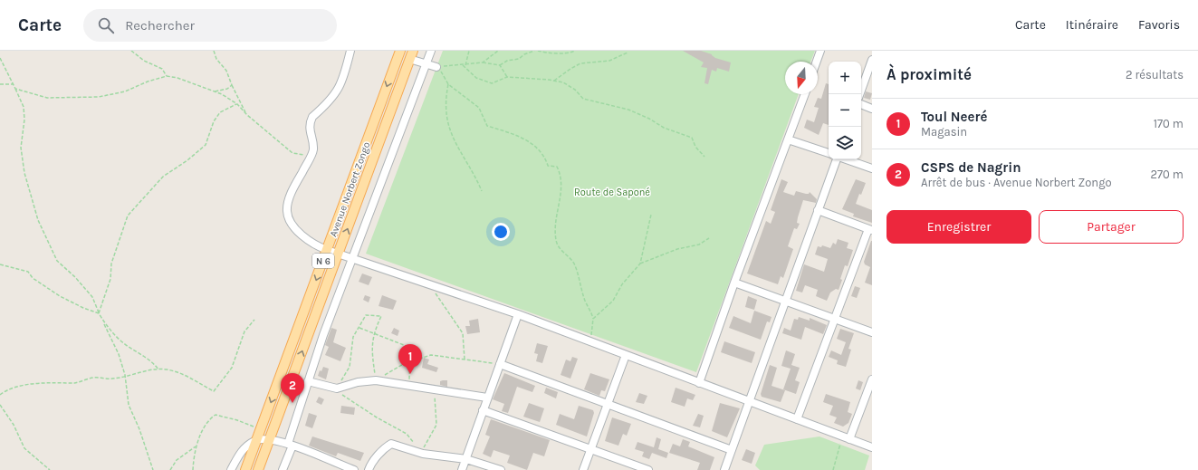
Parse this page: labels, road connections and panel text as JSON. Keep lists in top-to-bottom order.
{
  "streets": {
    "main road": ["Avenue Norbert Zongo", "N 6"]
  },
  "parks": ["Route de Saponé"],
  "north": "bottom",
  "page": {
    "header": "Carte",
    "search": "Rechercher",
    "nav": ["Carte", "Itinéraire", "Favoris"],
    "heading": ["À proximité", "2 résultats"],
    "map_buttons": ["+", "−"],
    "list": [
      {
        "mark": "1",
        "name": "Toul Neeré",
        "note": "Magasin",
        "value": "170 m"
      },
      {
        "mark": "2",
        "name": "CSPS de Nagrin",
        "note": "Arrêt de bus · Avenue Norbert Zongo",
        "value": "270 m"
      }
    ],
    "buttons": ["Enregistrer", "Partager"],
    "pins": ["1", "2"]
  }
}
